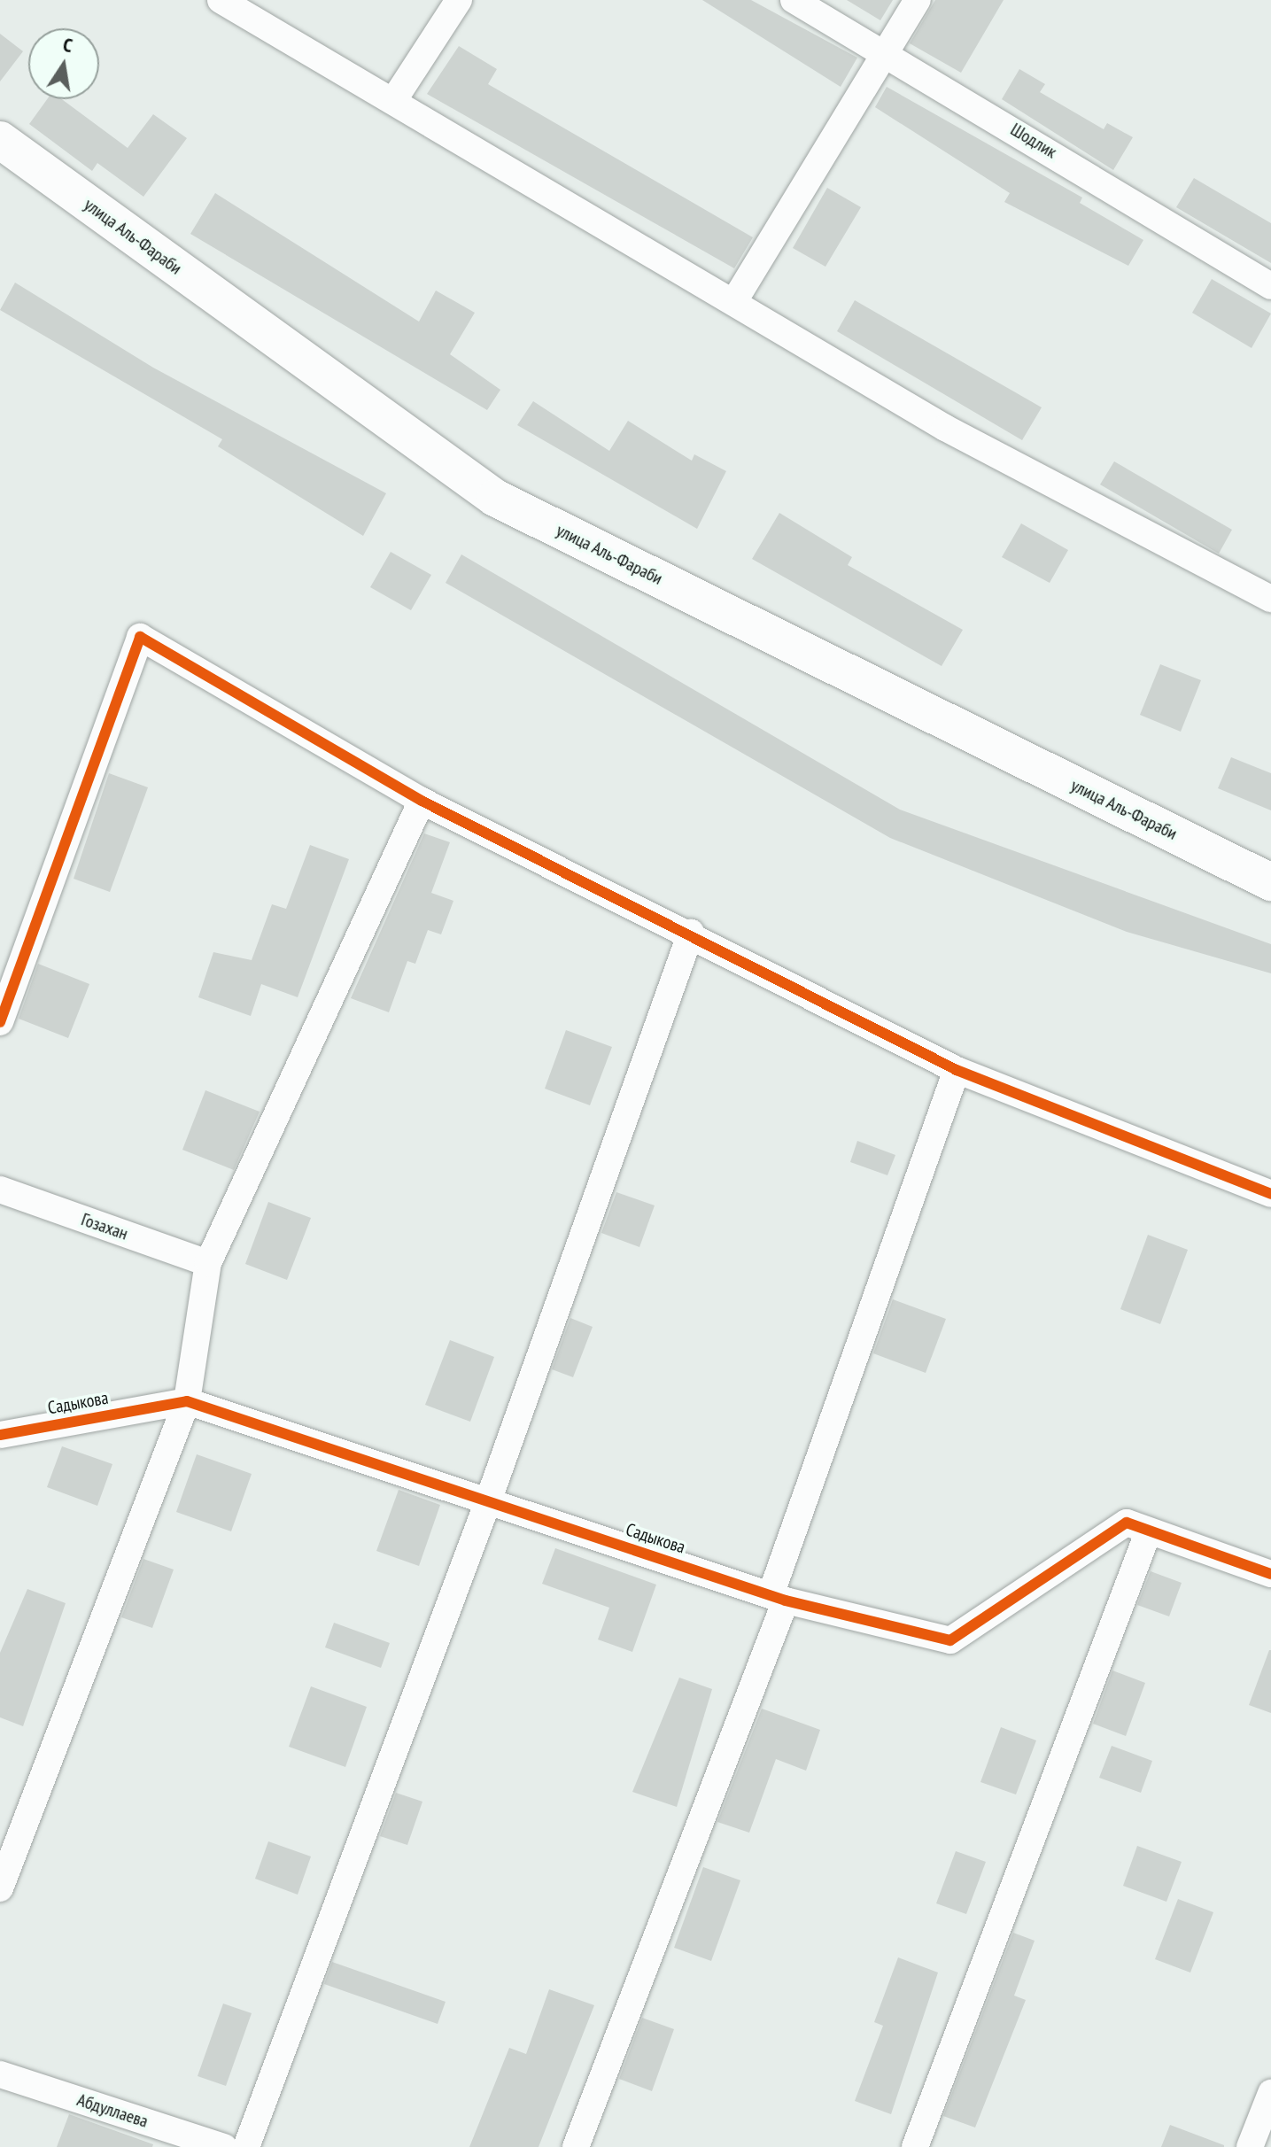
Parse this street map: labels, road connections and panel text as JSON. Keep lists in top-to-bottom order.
{
  "streets": {
    "main road": ["улица Аль-Фараби"],
    "street": [
      "Шодлик",
      "Гозахан",
      "Садыкова",
      "Абдуллаева"
    ]
  },
  "north": "top"
}
